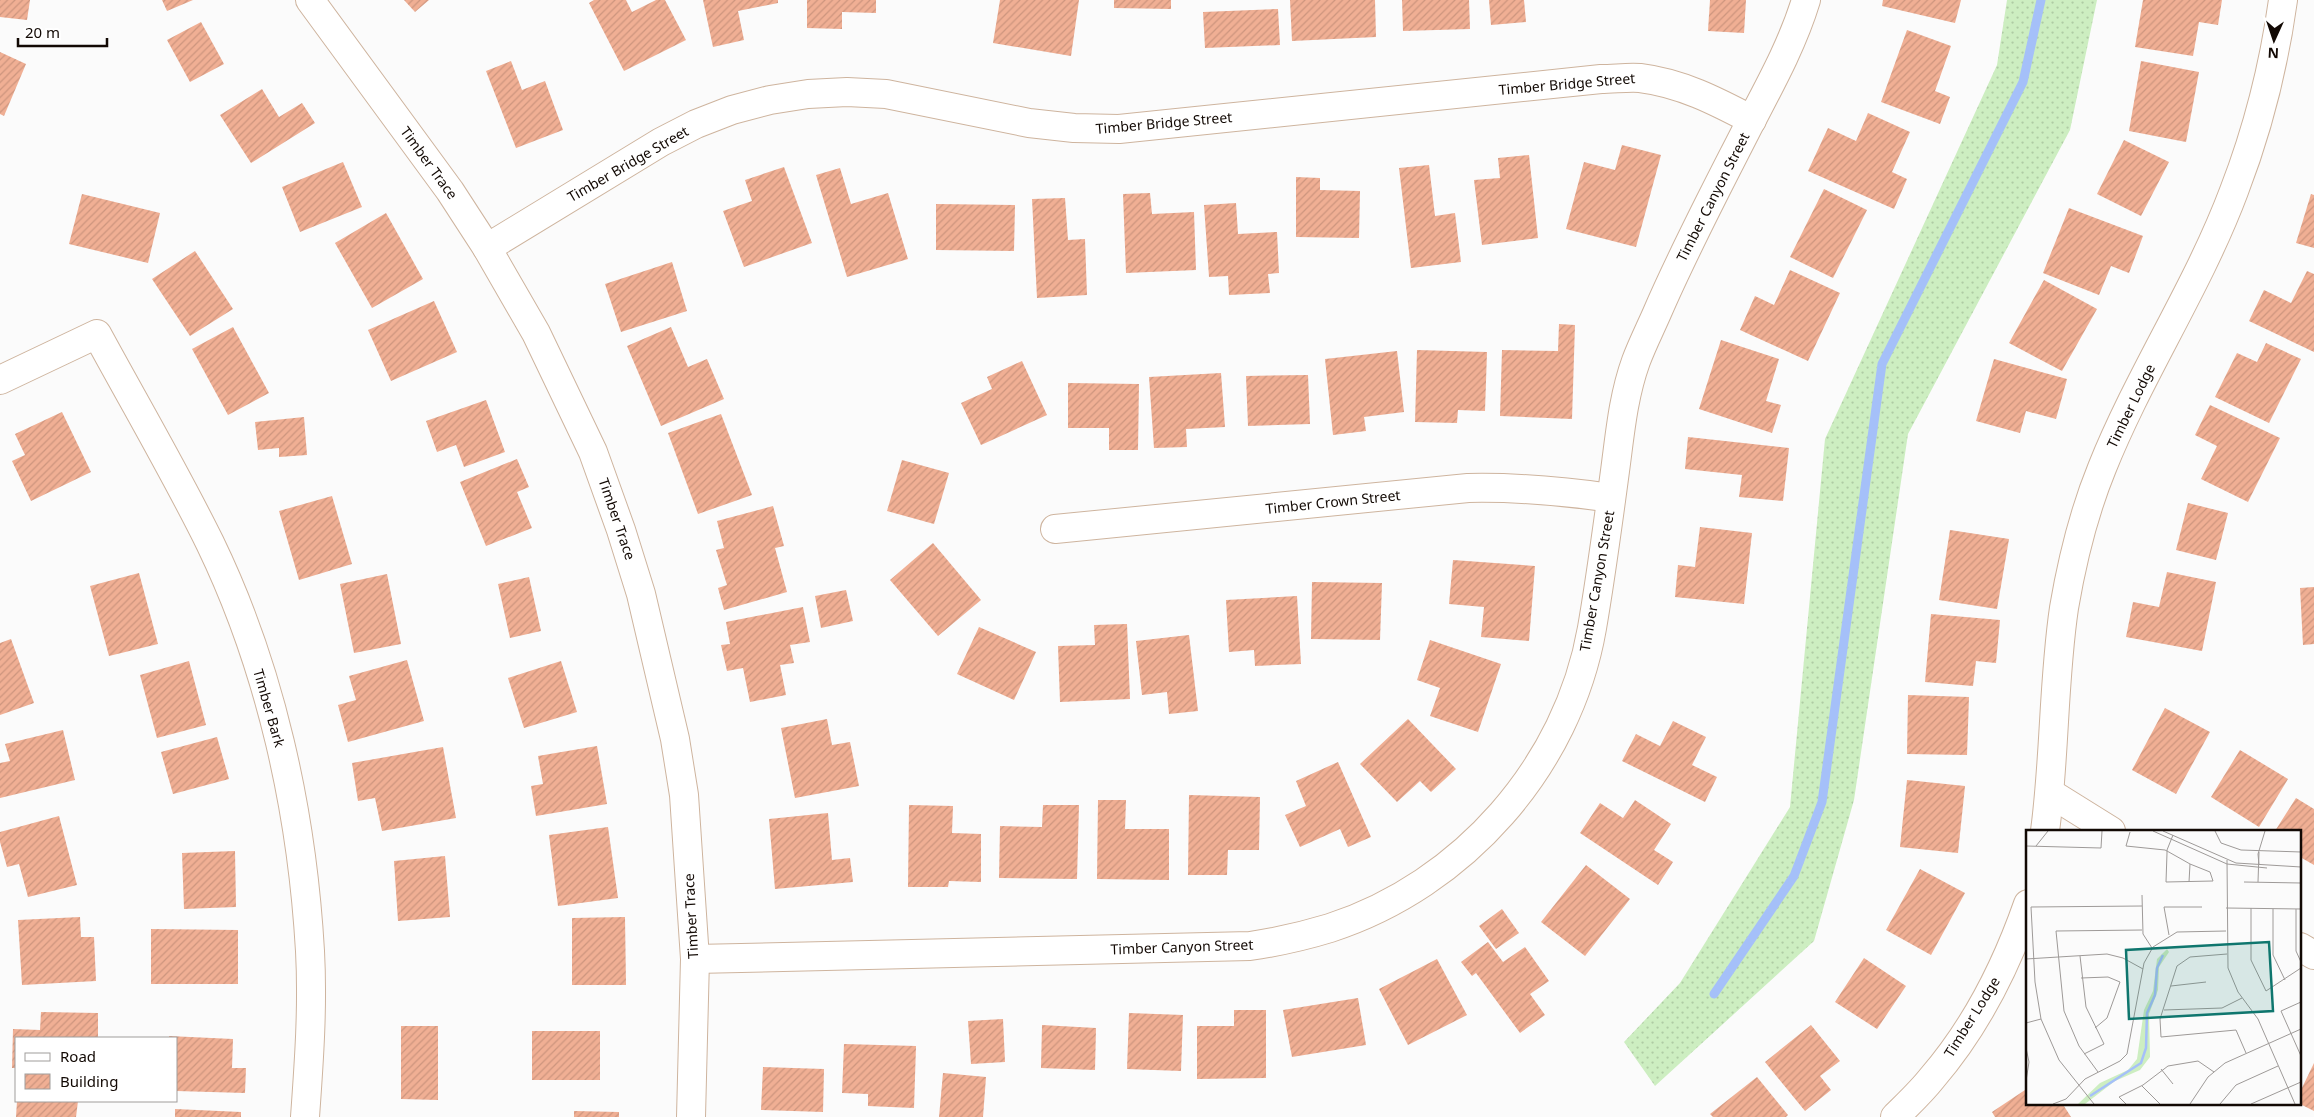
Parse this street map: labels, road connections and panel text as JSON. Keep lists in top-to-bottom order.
{
  "streets": {
    "street": [
      "Timber Bridge Street",
      "Timber Trace",
      "Timber Canyon Street",
      "Timber Lodge",
      "Timber Crown Street",
      "Timber Bark"
    ]
  },
  "crossings": [
    ["Timber Bridge Street", "Timber Trace"],
    ["Timber Bridge Street", "Timber Canyon Street"],
    ["Timber Trace", "Timber Canyon Street"],
    ["Timber Canyon Street", "Timber Crown Street"]
  ],
  "legend": ["Road", "Building"],
  "scale_bar": "20 m",
  "north": "bottom"
}
